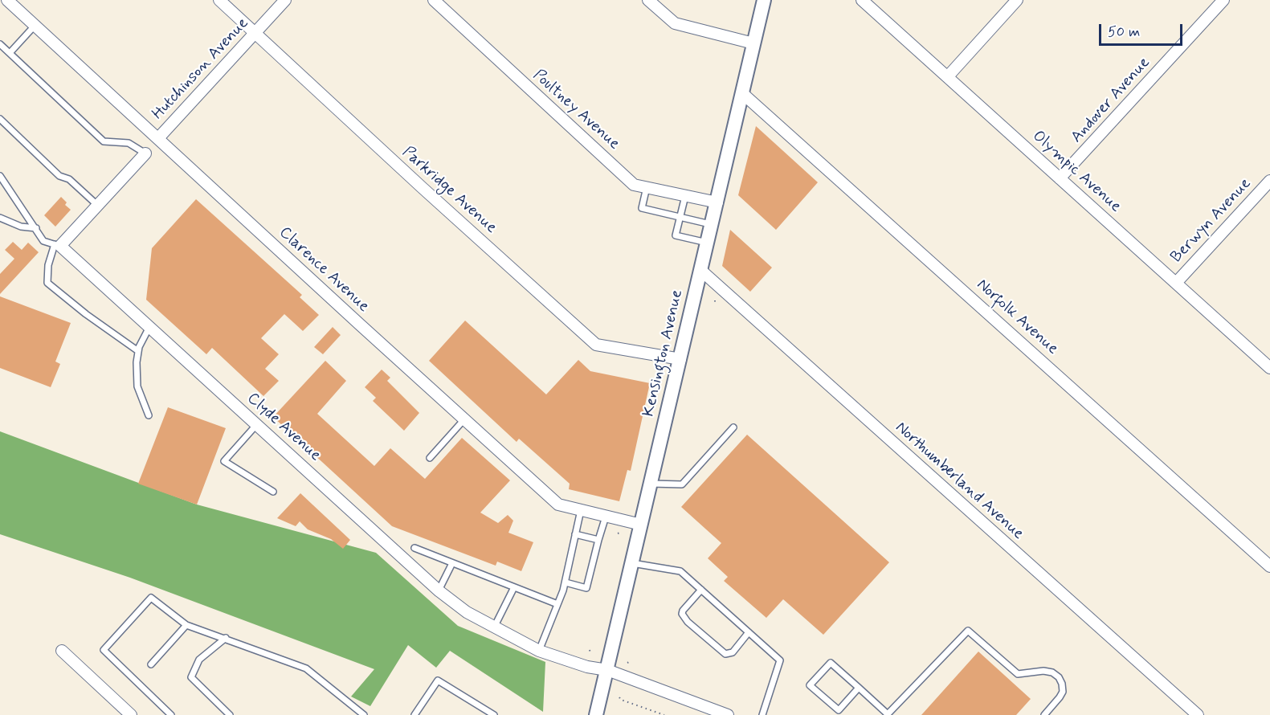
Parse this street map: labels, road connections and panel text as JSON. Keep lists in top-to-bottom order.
{
  "streets": {
    "street": [
      "Hutchinson Avenue",
      "Andover Avenue",
      "Poultney Avenue",
      "Olympic Avenue",
      "Parkridge Avenue",
      "Berwyn Avenue",
      "Clarence Avenue",
      "Norfolk Avenue",
      "Kensington Avenue",
      "Clyde Avenue",
      "Northumberland Avenue"
    ]
  },
  "crossings": [
    ["Hutchinson Avenue", "Parkridge Avenue"],
    ["Hutchinson Avenue", "Clarence Avenue"],
    ["Andover Avenue", "Olympic Avenue"],
    ["Poultney Avenue", "Kensington Avenue"],
    ["Olympic Avenue", "Berwyn Avenue"],
    ["Parkridge Avenue", "Kensington Avenue"],
    ["Clarence Avenue", "Kensington Avenue"],
    ["Norfolk Avenue", "Kensington Avenue"],
    ["Kensington Avenue", "Clyde Avenue"],
    ["Kensington Avenue", "Northumberland Avenue"]
  ],
  "scale_bar": "50 m"
}
